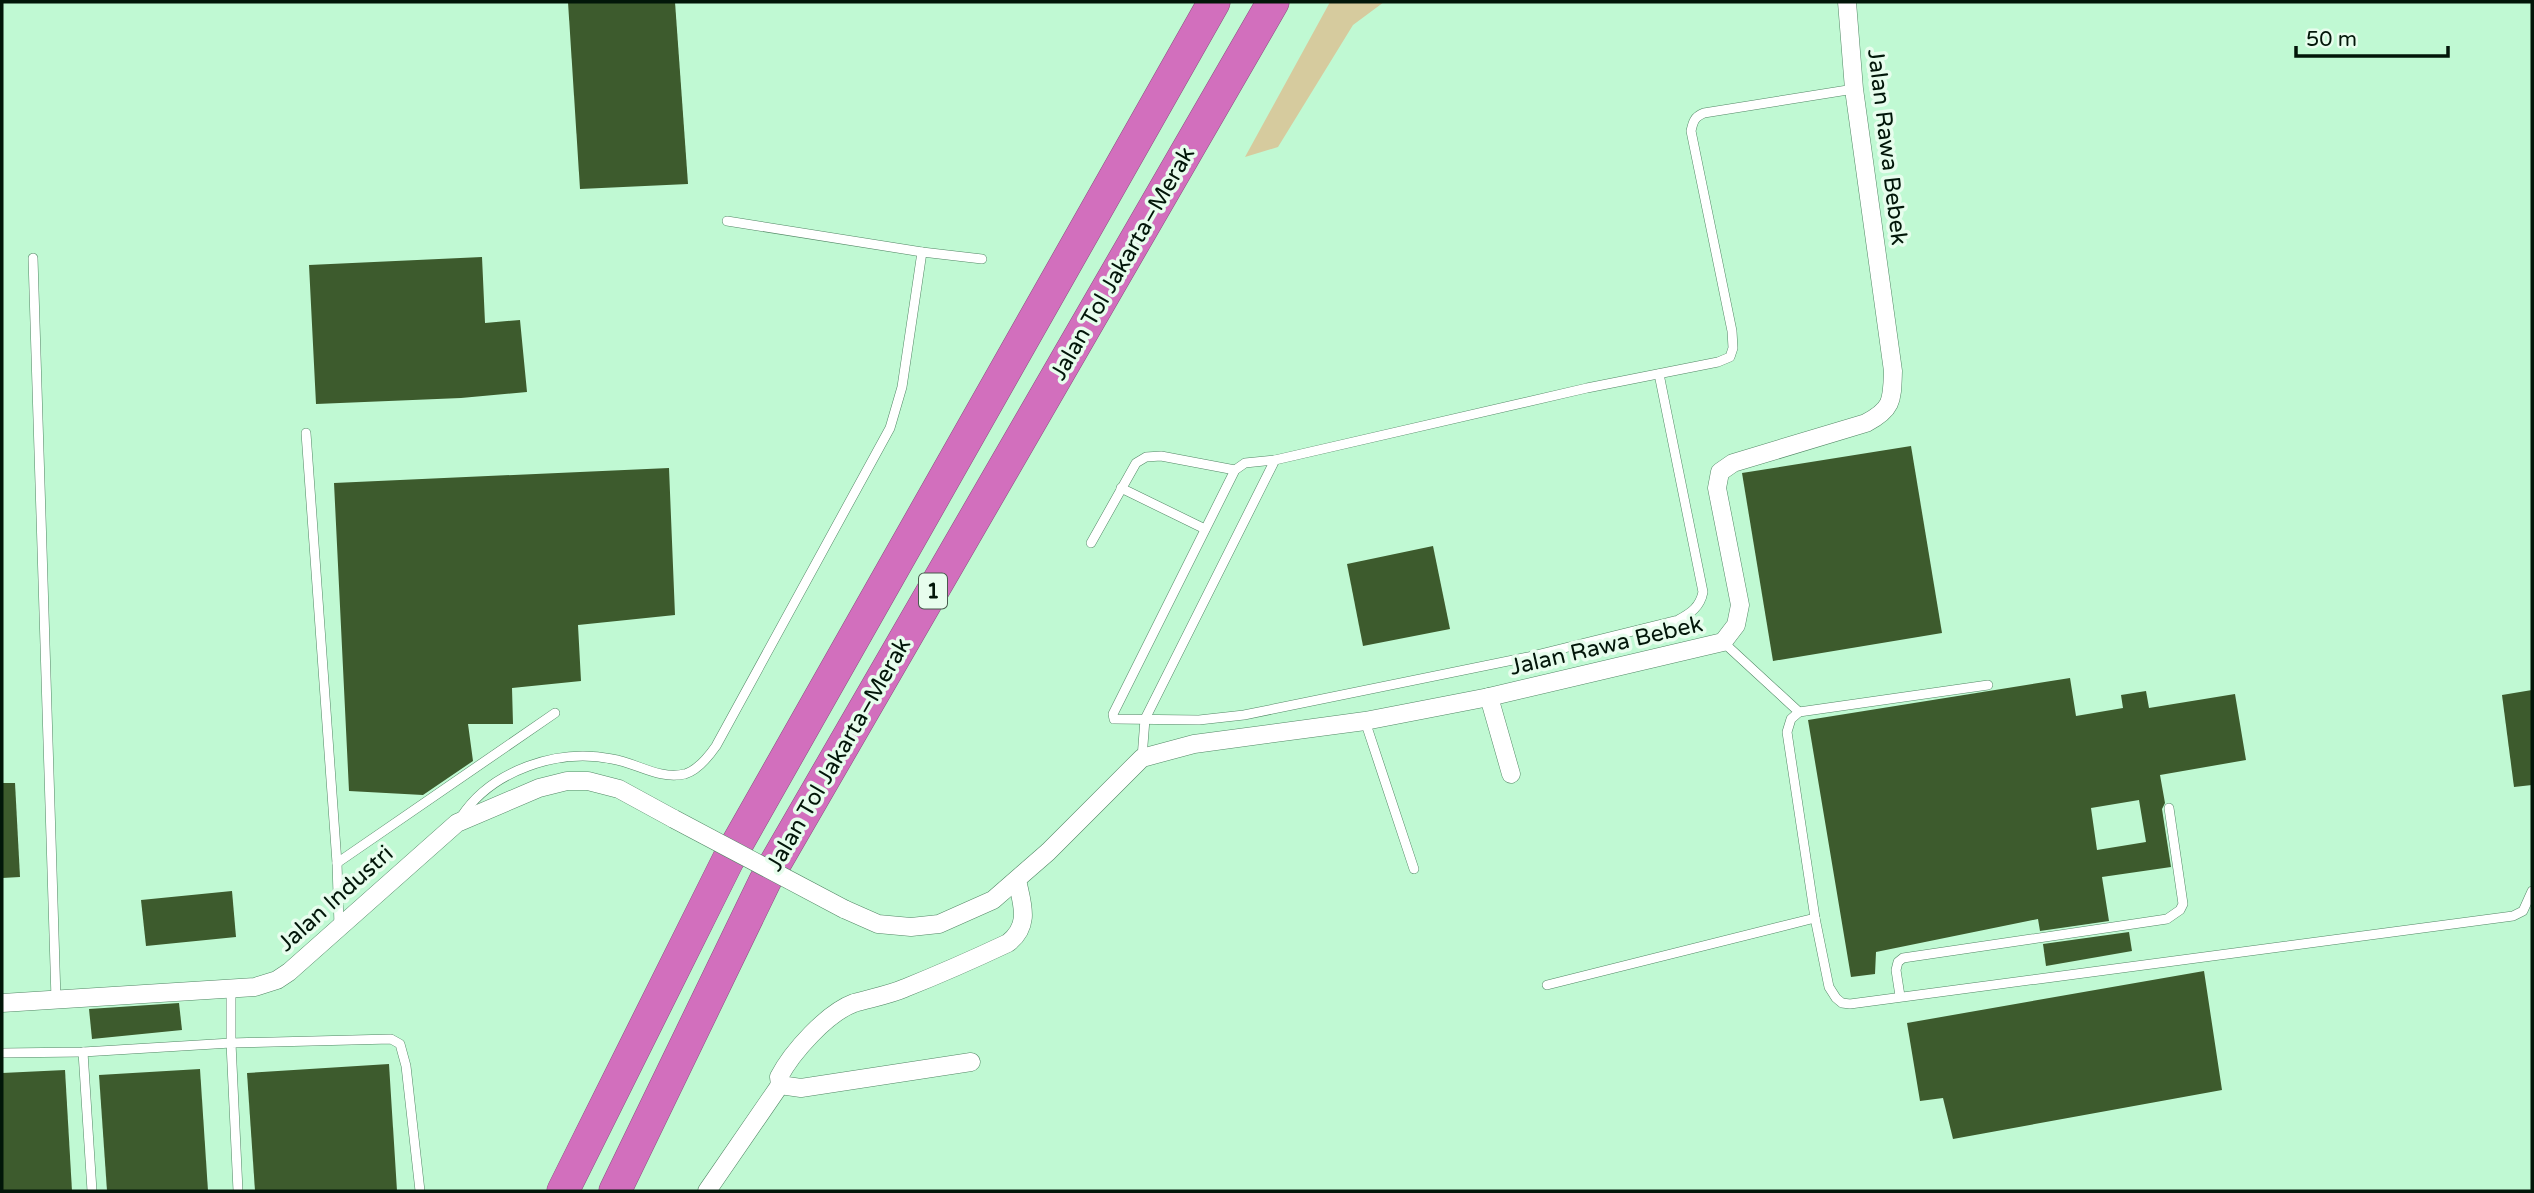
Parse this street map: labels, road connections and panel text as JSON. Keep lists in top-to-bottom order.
{
  "streets": {
    "highway": ["Jalan Tol Jakarta–Merak", "1"],
    "street": ["Jalan Rawa Bebek", "Jalan Industri"]
  },
  "scale_bar": "50 m"
}
